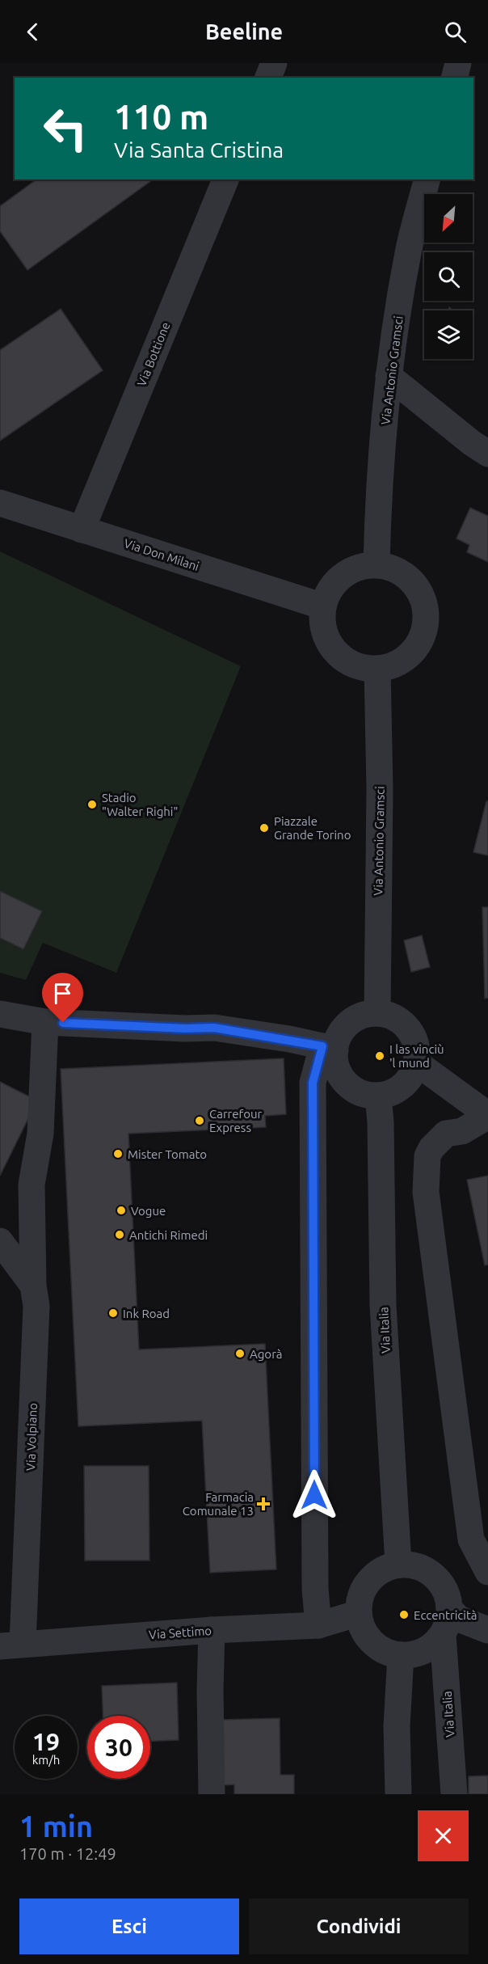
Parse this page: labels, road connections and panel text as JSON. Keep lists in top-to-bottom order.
{
  "streets": {
    "street": [
      "Via Bottione",
      "Via Antonio Gramsci",
      "Via Don Milani",
      "Via Italia",
      "Via Volpiano",
      "Via Settimo"
    ]
  },
  "crossings": [
    ["Via Bottione", "Via Don Milani"],
    ["Via Antonio Gramsci", "Via Don Milani"],
    ["Via Antonio Gramsci", "Via Italia"],
    ["Via Italia", "Via Settimo"],
    ["Via Volpiano", "Via Settimo"]
  ],
  "places": {
    "other": [
      "Stadio \"Walter Righi\"",
      "Piazzale Grande Torino",
      "I las vinciù 'l mund",
      "Carrefour Express",
      "Mister Tomato",
      "Vogue",
      "Antichi Rimedi",
      "Ink Road",
      "Agorà",
      "Eccentricità"
    ],
    "health": ["Farmacia Comunale 13"]
  },
  "north": "bottom left",
  "page": {
    "header": "Beeline",
    "turn": ["110 m", "Via Santa Cristina"],
    "speed": "19 km/h",
    "limit": "30",
    "heading": ["1 min", "170 m · 12:49"],
    "buttons": ["Esci", "Condividi"]
  }
}
